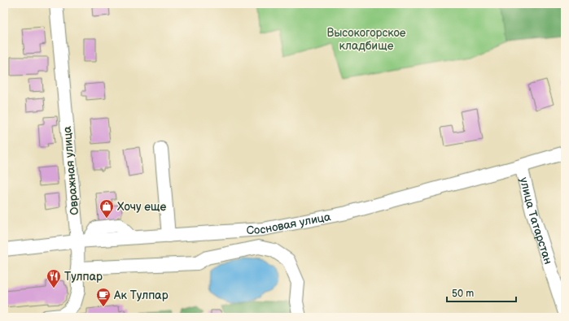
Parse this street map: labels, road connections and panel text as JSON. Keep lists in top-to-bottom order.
{
  "streets": {
    "street": ["Овражная улица", "улица Татарстан", "Сосновая улица"]
  },
  "crossings": [
    ["Овражная улица", "Сосновая улица"],
    ["улица Татарстан", "Сосновая улица"]
  ],
  "parks": ["Высокогорское кладбище"],
  "places": {
    "shop": ["Хочу еще"],
    "restaurant": ["Тулпар"],
    "cafe": ["Ак Тулпар"]
  },
  "scale_bar": "50 m"
}
